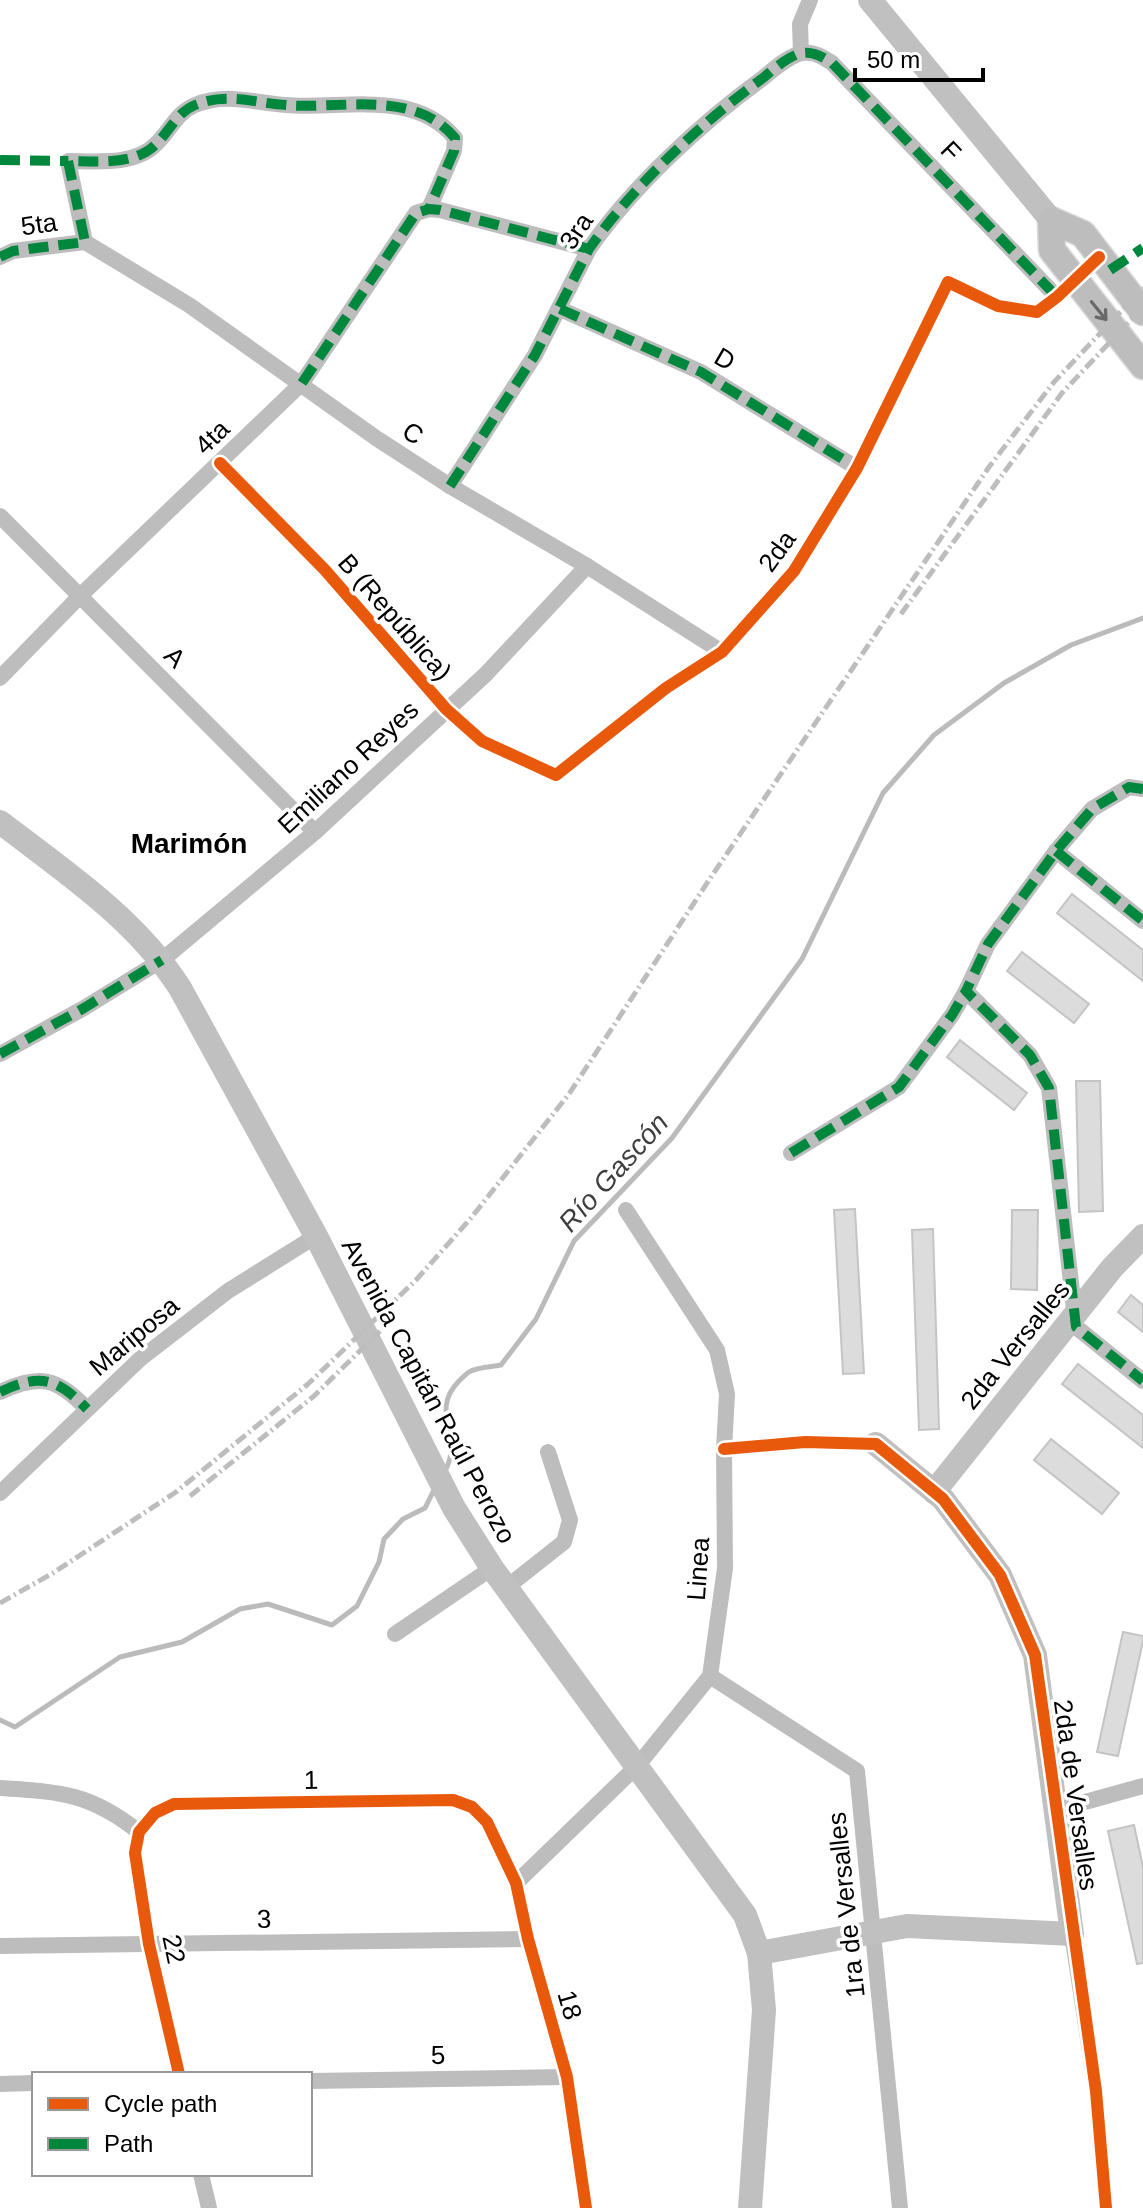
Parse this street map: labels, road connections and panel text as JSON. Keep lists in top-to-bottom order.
{
  "streets": {
    "main road": ["2da Versalles", "Avenida Capitán Raúl Perozo", "2da de Versalles"],
    "street": [
      "F",
      "5ta",
      "3ra",
      "D",
      "C",
      "4ta",
      "2da",
      "B (República)",
      "A",
      "Emiliano Reyes",
      "Mariposa",
      "Linea",
      "1",
      "1ra de Versalles",
      "3",
      "22",
      "18",
      "5"
    ]
  },
  "crossings": [
    ["F", "3ra"],
    ["F", "2da"],
    ["5ta", "C"],
    ["3ra", "D"],
    ["3ra", "C"],
    ["D", "2da"],
    ["C", "4ta"],
    ["C", "2da"],
    ["C", "Emiliano Reyes"],
    ["4ta", "B (República)"],
    ["4ta", "A"],
    ["2da", "B (República)"],
    ["B (República)", "Emiliano Reyes"],
    ["A", "Emiliano Reyes"],
    ["Emiliano Reyes", "Avenida Capitán Raúl Perozo"],
    ["Mariposa", "Avenida Capitán Raúl Perozo"],
    ["2da Versalles", "2da de Versalles"],
    ["Linea", "1ra de Versalles"],
    ["1", "22"],
    ["1", "18"],
    ["3", "22"],
    ["3", "18"],
    ["18", "5"]
  ],
  "districts": ["Marimón"],
  "water": ["Río Gascón"],
  "legend": ["Cycle path", "Path"],
  "scale_bar": "50 m"
}
